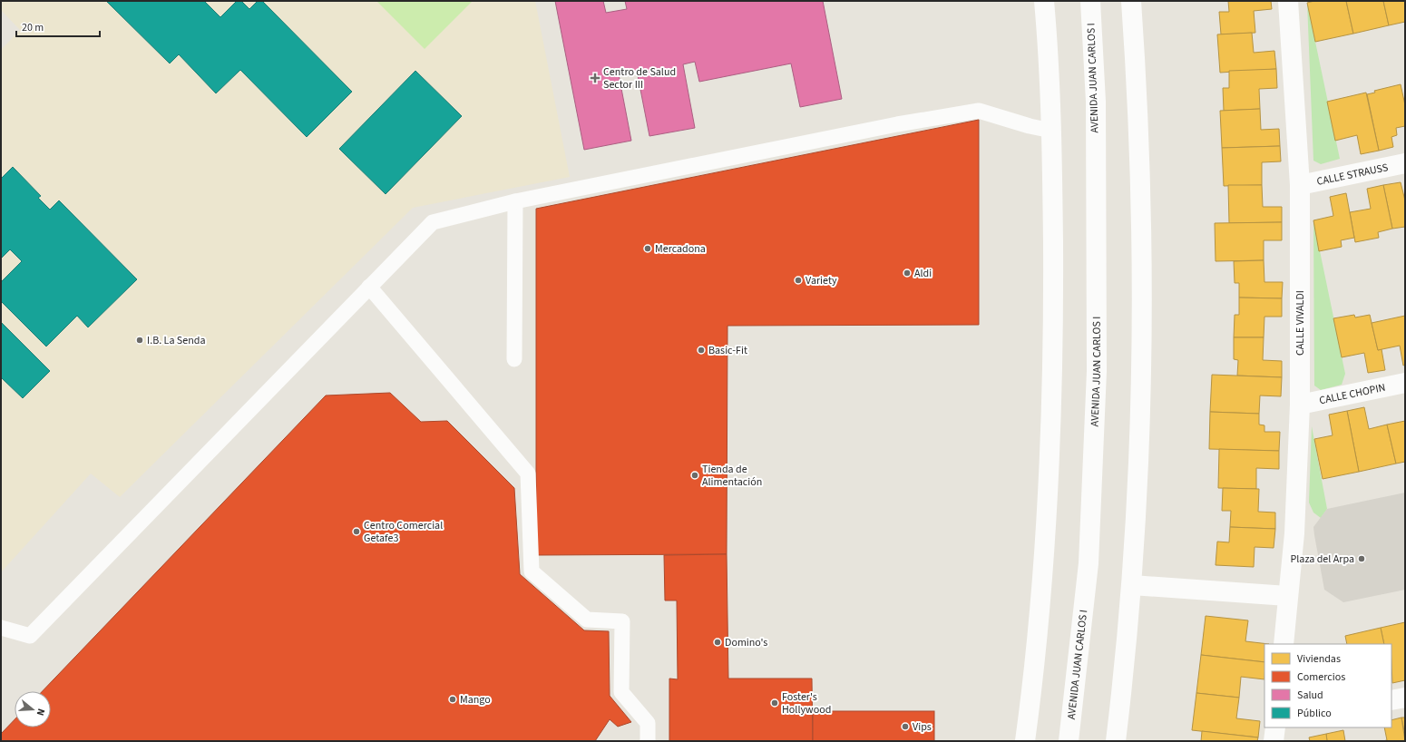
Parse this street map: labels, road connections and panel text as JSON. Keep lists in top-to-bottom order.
{
  "streets": {
    "main road": [
      "AVENIDA JUAN CARLOS I",
      "CALLE STRAUSS",
      "CALLE VIVALDI",
      "CALLE CHOPIN"
    ]
  },
  "crossings": [
    ["CALLE STRAUSS", "CALLE VIVALDI"],
    ["CALLE VIVALDI", "CALLE CHOPIN"]
  ],
  "places": {
    "health": ["Centro de Salud Sector III"],
    "other": [
      "Mercadona",
      "Aldi",
      "Variety",
      "I.B. La Senda",
      "Basic-Fit",
      "Tienda de Alimentación",
      "Centro Comercial Getafe3",
      "Plaza del Arpa",
      "Domino's",
      "Mango",
      "Foster's Hollywood",
      "Vips"
    ]
  },
  "legend": [
    "Viviendas",
    "Comercios",
    "Salud",
    "Público"
  ],
  "scale_bar": "20 m",
  "north": "right"
}
